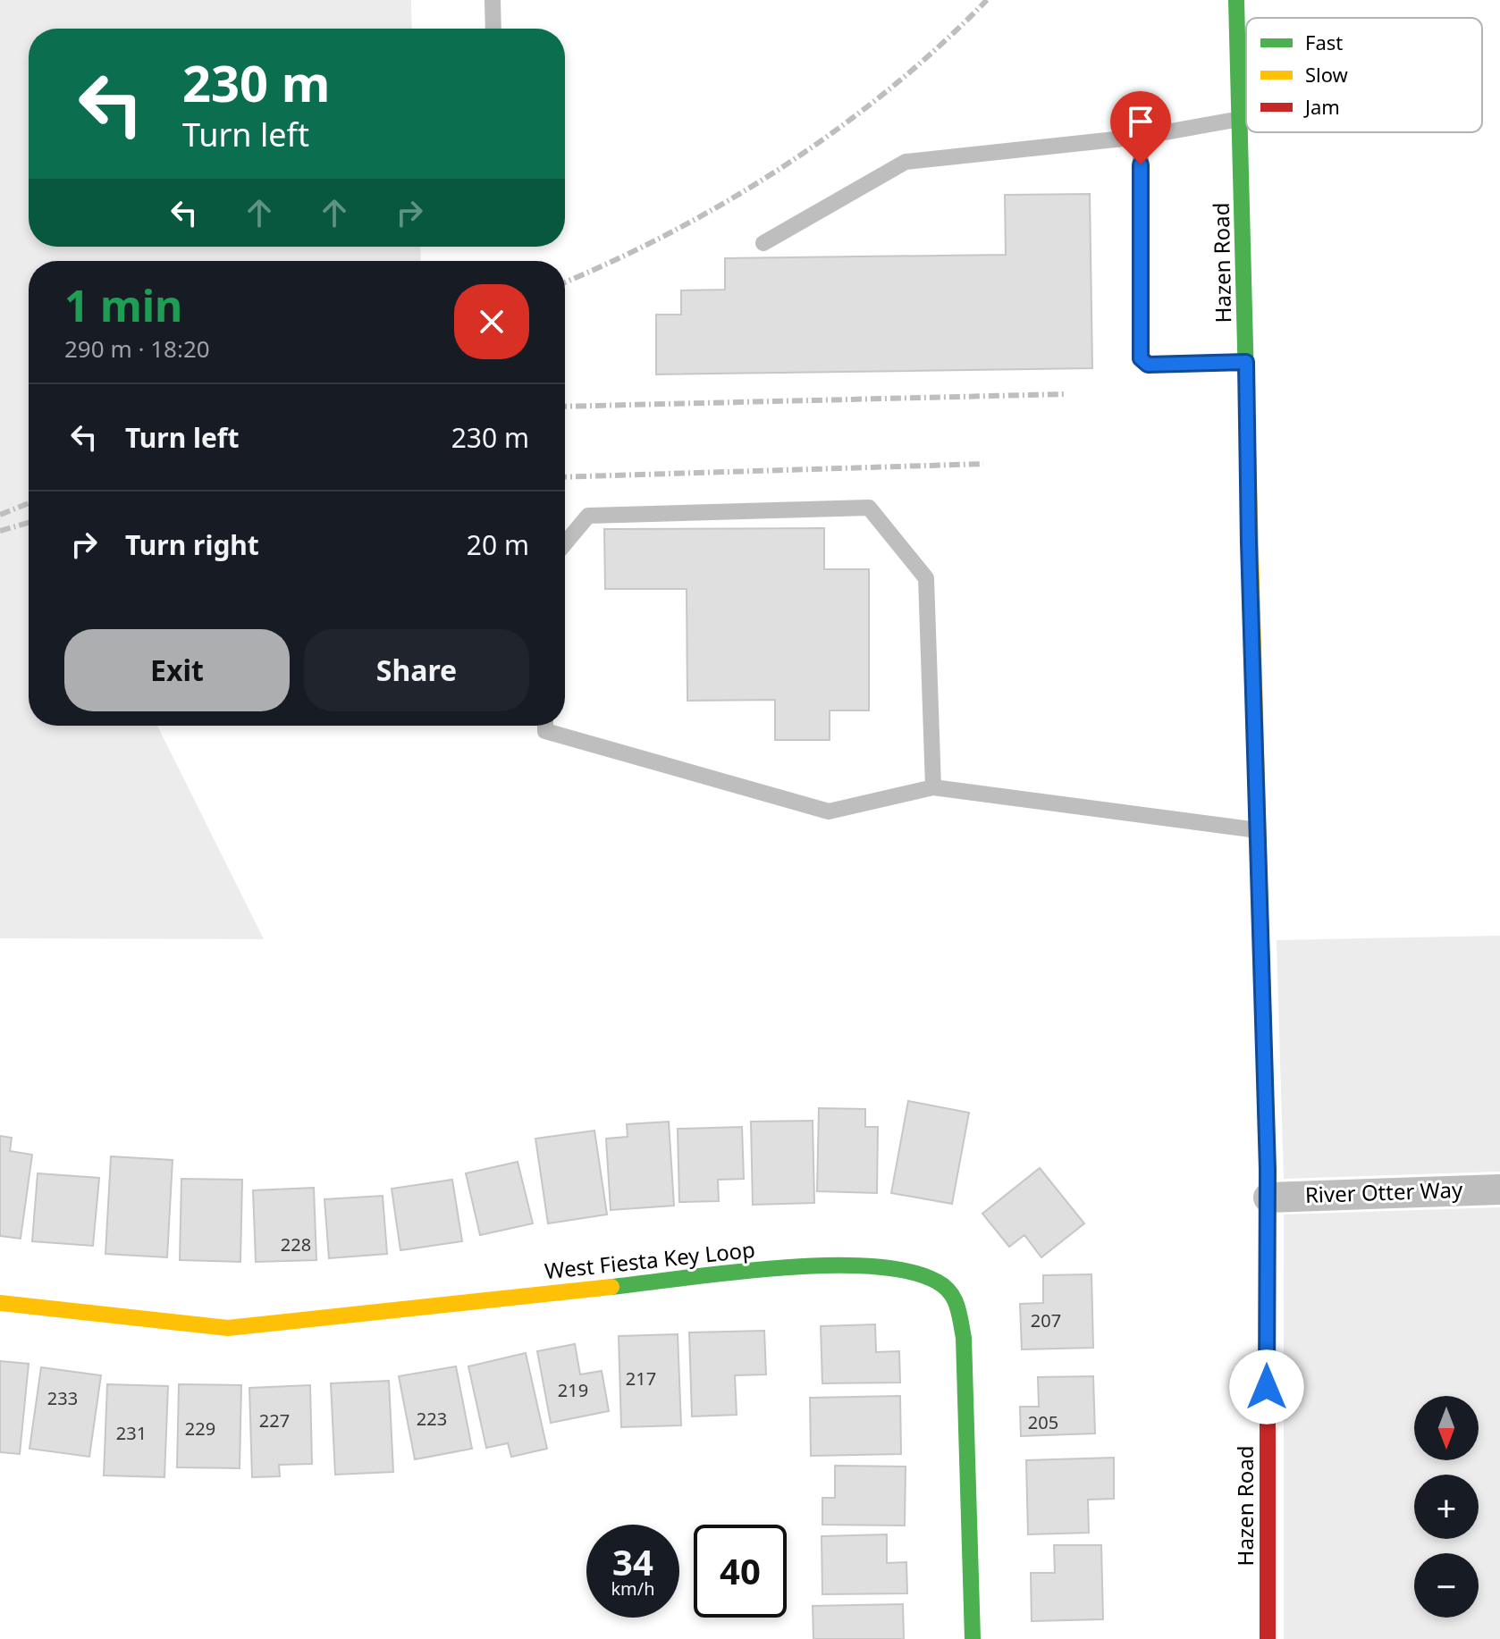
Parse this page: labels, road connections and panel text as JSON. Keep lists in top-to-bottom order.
{
  "streets": {
    "street": ["Hazen Road", "River Otter Way", "West Fiesta Key Loop"]
  },
  "crossings": [
    ["Hazen Road", "River Otter Way"]
  ],
  "house_numbers": [
    "228",
    "207",
    "217",
    "219",
    "233",
    "223",
    "227",
    "205",
    "229",
    "231"
  ],
  "legend": ["Fast", "Slow", "Jam"],
  "north": "bottom",
  "page": {
    "turn": ["230 m", "Turn left"],
    "heading": ["1 min", "290 m · 18:20"],
    "list": [
      {
        "name": "Turn left",
        "value": "230 m"
      },
      {
        "name": "Turn right",
        "value": "20 m"
      }
    ],
    "buttons": ["Exit", "Share"],
    "map_buttons": ["+", "−"],
    "speed": "34 km/h",
    "limit": "40"
  }
}
